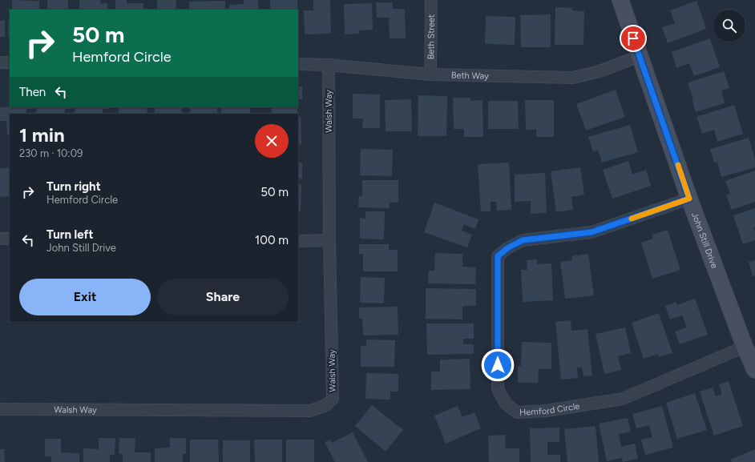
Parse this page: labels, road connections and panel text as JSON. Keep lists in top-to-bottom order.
{
  "streets": {
    "street": [
      "Beth Street",
      "Beth Way",
      "Walsh Way",
      "John Still Drive",
      "Hemford Circle"
    ]
  },
  "crossings": [
    ["Beth Street", "Beth Way"],
    ["Beth Way", "Walsh Way"],
    ["Beth Way", "John Still Drive"],
    ["John Still Drive", "Hemford Circle"]
  ],
  "page": {
    "turn": ["50 m", "Hemford Circle"],
    "then": "Then",
    "heading": ["1 min", "230 m · 10:09"],
    "list": [
      {
        "name": "Turn right",
        "note": "Hemford Circle",
        "value": "50 m"
      },
      {
        "name": "Turn left",
        "note": "John Still Drive",
        "value": "100 m"
      }
    ],
    "buttons": ["Exit", "Share"]
  }
}
